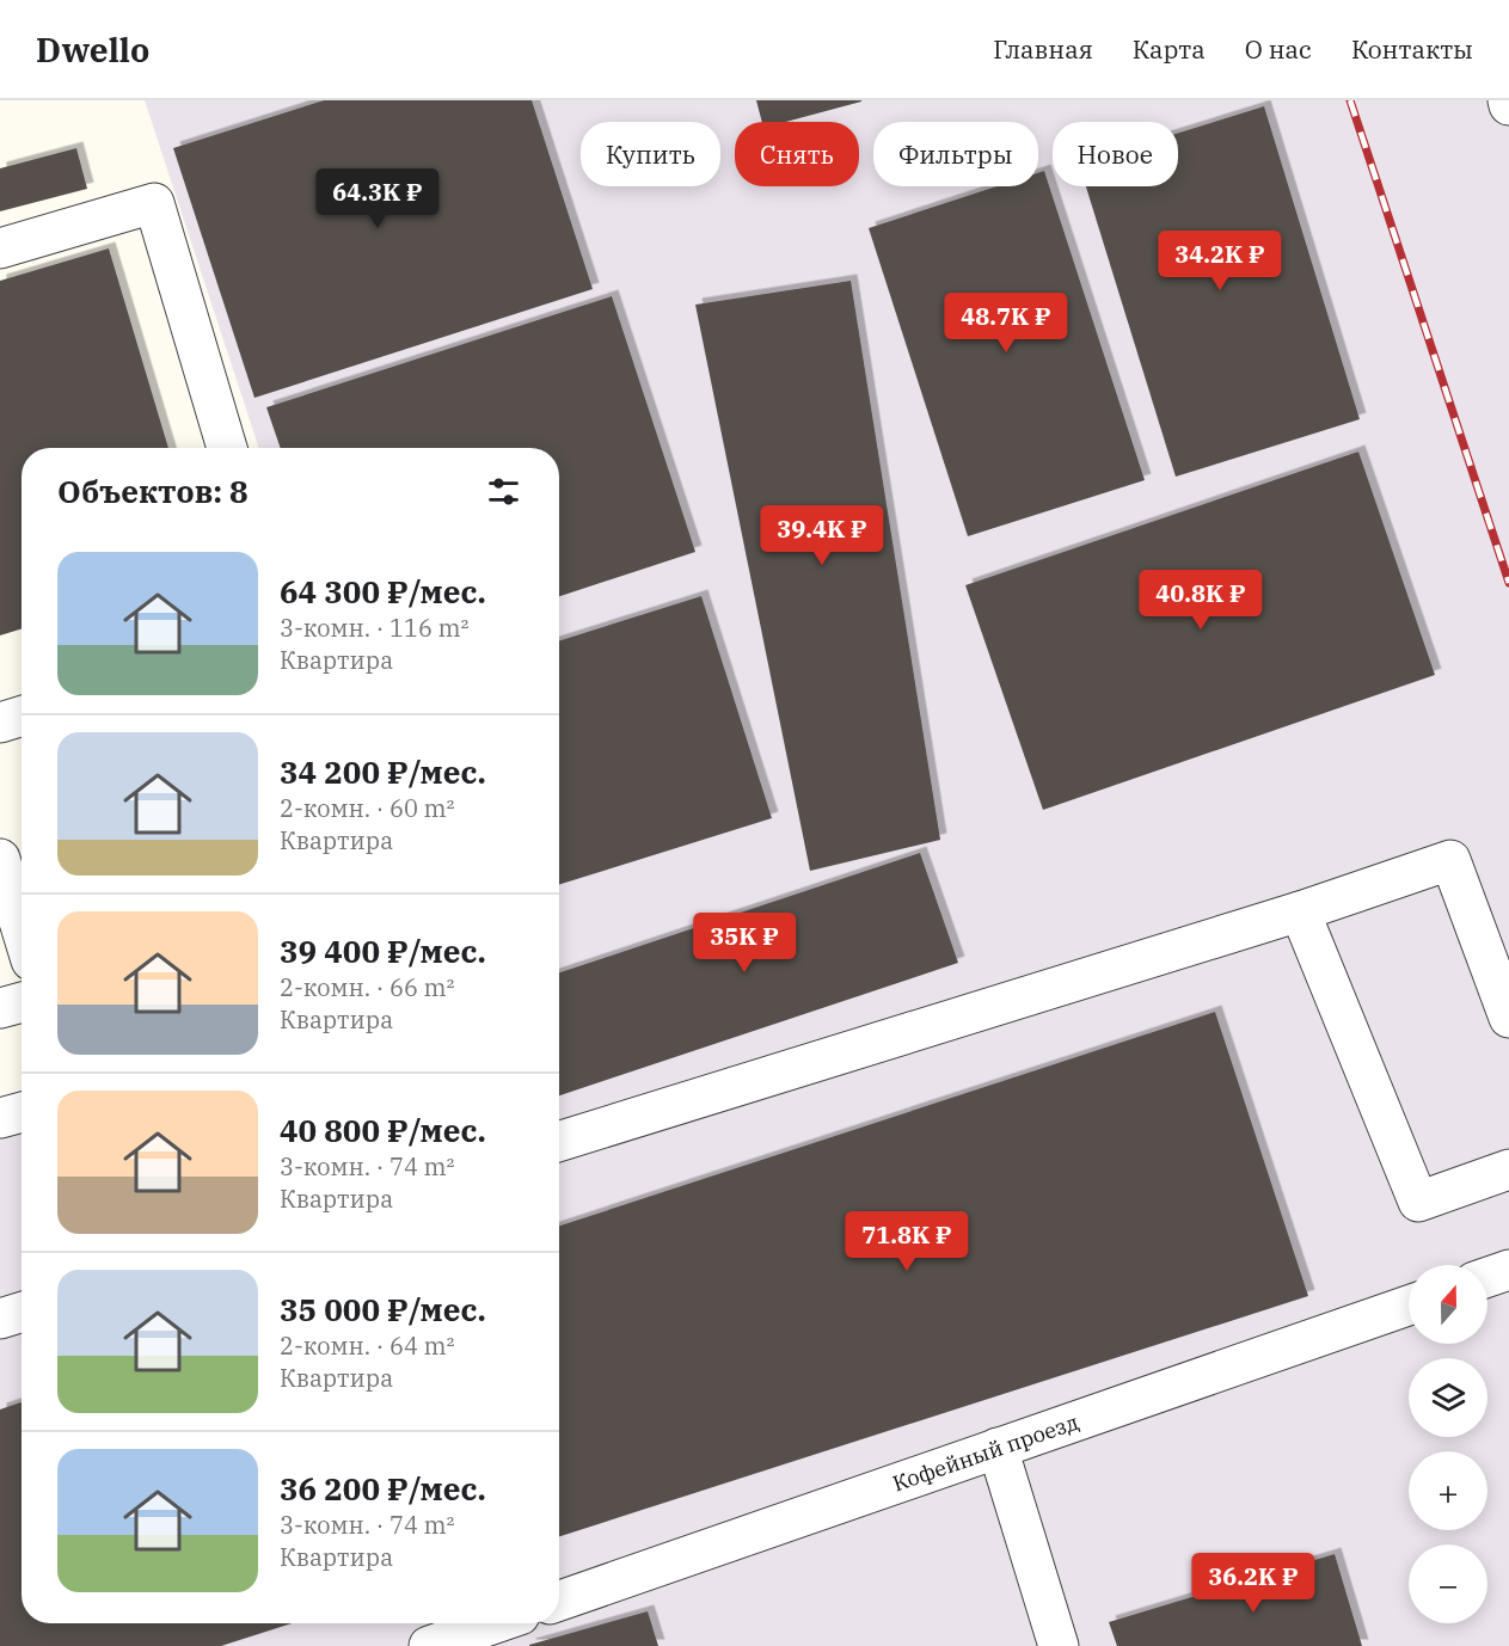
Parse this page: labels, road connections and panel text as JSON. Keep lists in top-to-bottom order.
{
  "streets": {
    "street": ["Кофейный проезд"]
  },
  "north": "top",
  "page": {
    "header": "Dwello",
    "nav": [
      "Главная",
      "Карта",
      "О нас",
      "Контакты"
    ],
    "chip": [
      "Купить",
      "Снять",
      "Фильтры",
      "Новое"
    ],
    "price": [
      "64.3K ₽",
      "34.2K ₽",
      "48.7K ₽",
      "39.4K ₽",
      "40.8K ₽",
      "35K ₽",
      "71.8K ₽",
      "36.2K ₽"
    ],
    "heading": "Объектов: 8",
    "list": [
      {
        "name": "64 300 ₽/мес.",
        "note": "3-комн. · 116 m² · Квартира"
      },
      {
        "name": "34 200 ₽/мес.",
        "note": "2-комн. · 60 m² · Квартира"
      },
      {
        "name": "39 400 ₽/мес.",
        "note": "2-комн. · 66 m² · Квартира"
      },
      {
        "name": "40 800 ₽/мес.",
        "note": "3-комн. · 74 m² · Квартира"
      },
      {
        "name": "35 000 ₽/мес.",
        "note": "2-комн. · 64 m² · Квартира"
      },
      {
        "name": "36 200 ₽/мес.",
        "note": "3-комн. · 74 m² · Квартира"
      }
    ],
    "map_buttons": ["+", "−"]
  }
}
